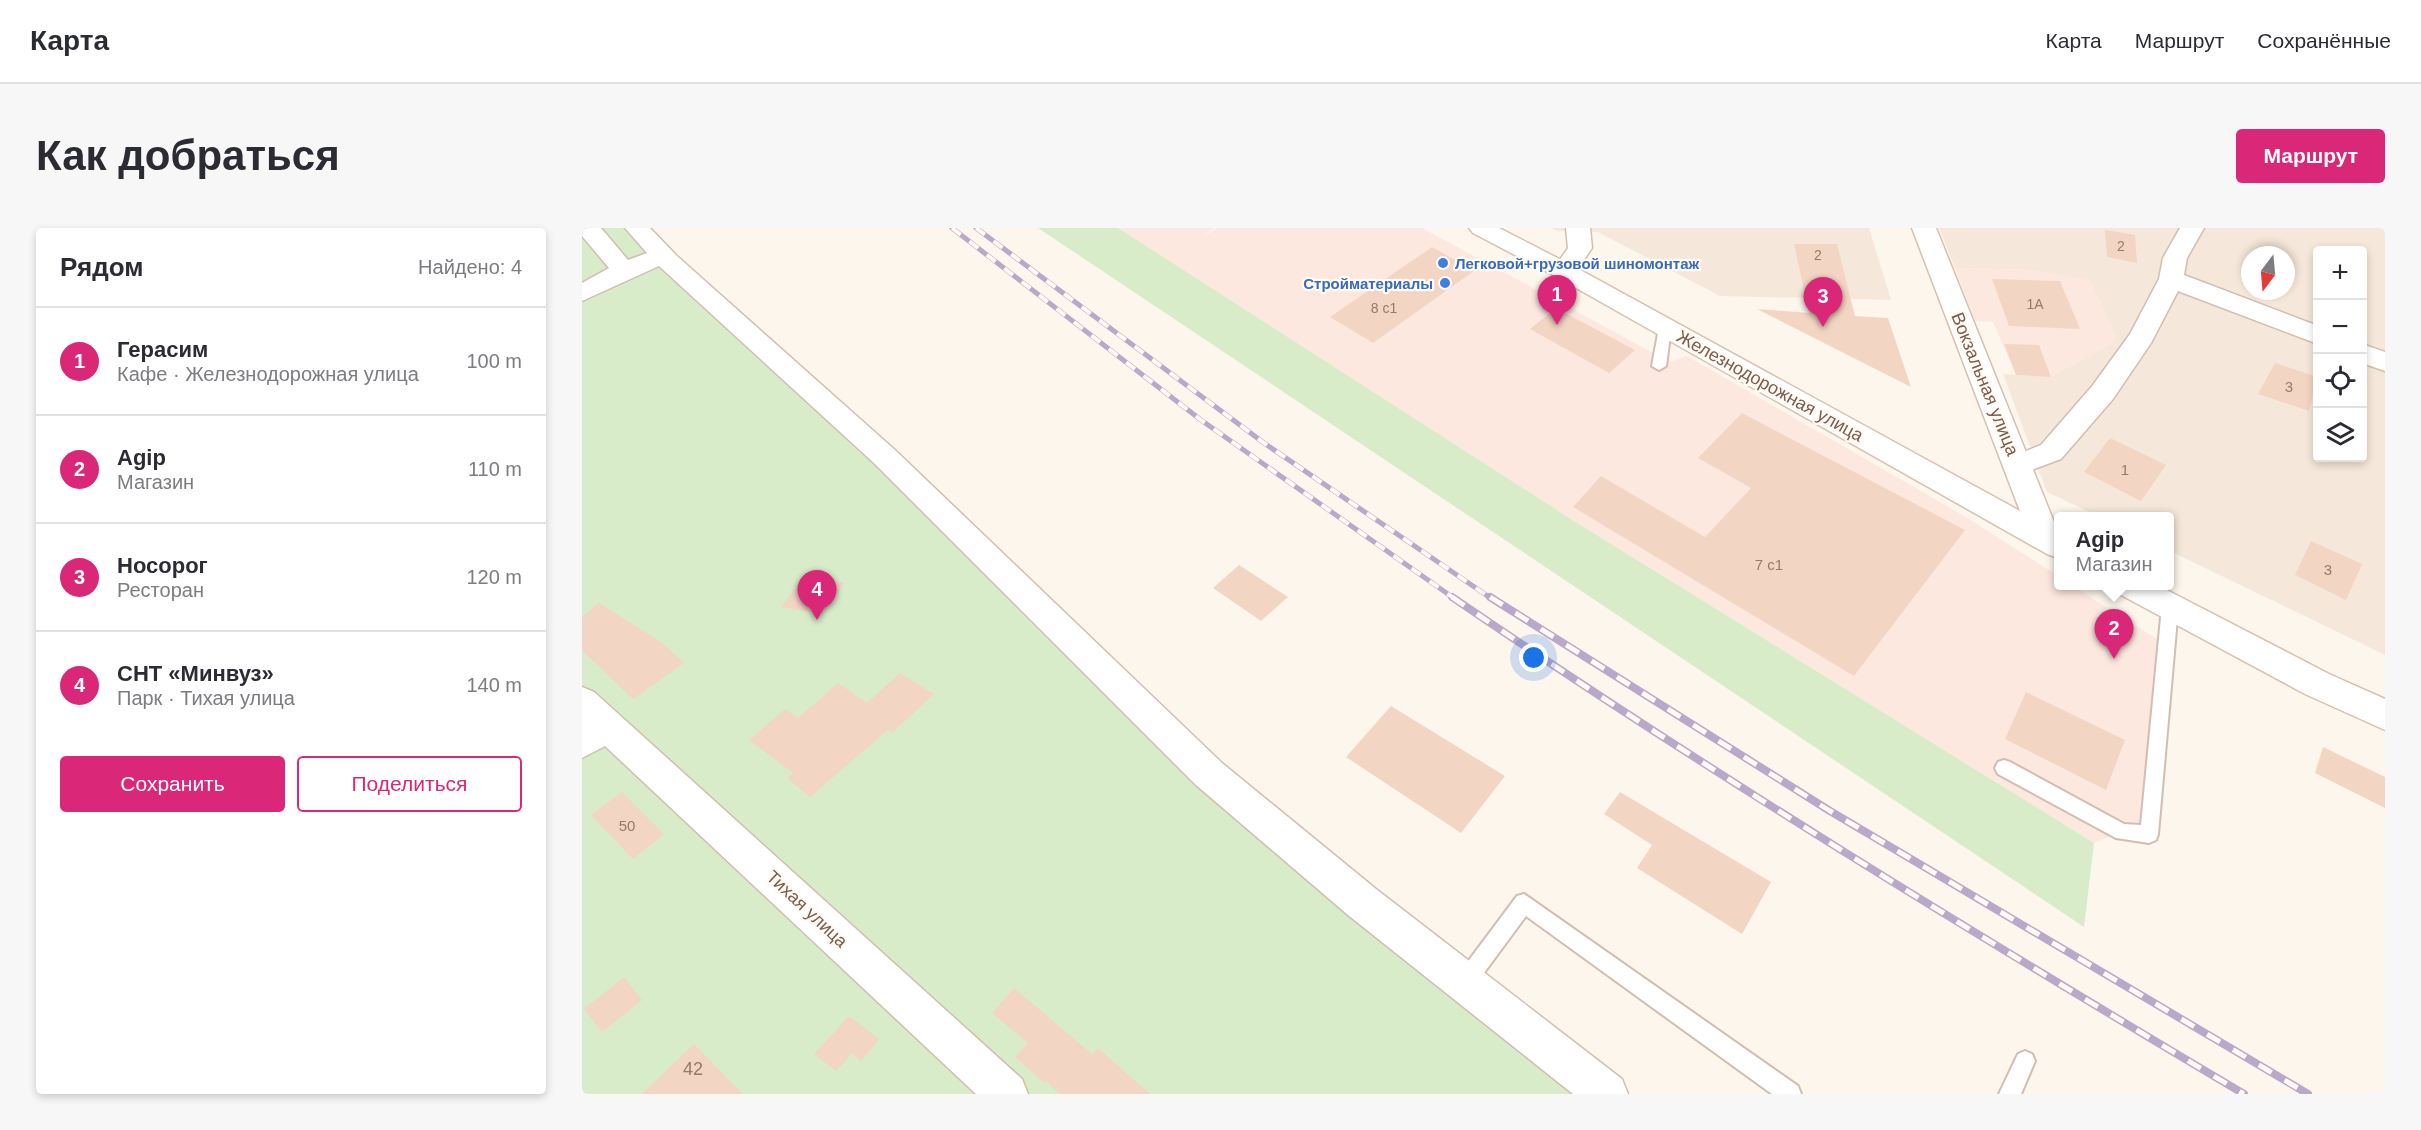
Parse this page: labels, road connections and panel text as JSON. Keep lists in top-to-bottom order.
{
  "streets": {
    "street": ["Вокзальная улица", "Железнодорожная улица", "Тихая улица"]
  },
  "crossings": [
    ["Вокзальная улица", "Железнодорожная улица"]
  ],
  "places": ["Легковой+грузовой шиномонтаж", "Стройматериалы"],
  "house_numbers": [
    "2",
    "2",
    "1А",
    "8 с1",
    "3",
    "1",
    "7 с1",
    "3",
    "50",
    "42"
  ],
  "north": "bottom",
  "page": {
    "header": "Карта",
    "nav": ["Карта", "Маршрут", "Сохранённые"],
    "buttons": [
      "Маршрут",
      ["Сохранить", "Поделиться"]
    ],
    "title": "Как добраться",
    "heading": ["Рядом", "Найдено: 4"],
    "map_buttons": ["+", "−"],
    "pins": [
      "1",
      "3",
      "4",
      "2"
    ],
    "list": [
      {
        "mark": "1",
        "name": "Герасим",
        "note": "Кафе · Железнодорожная улица",
        "value": "100 m"
      },
      {
        "mark": "2",
        "name": "Agip",
        "note": "Магазин",
        "value": "110 m"
      },
      {
        "mark": "3",
        "name": "Носорог",
        "note": "Ресторан",
        "value": "120 m"
      },
      {
        "mark": "4",
        "name": "СНТ «Минвуз»",
        "note": "Парк · Тихая улица",
        "value": "140 m"
      }
    ],
    "popup": ["Agip", "Магазин"]
  }
}
